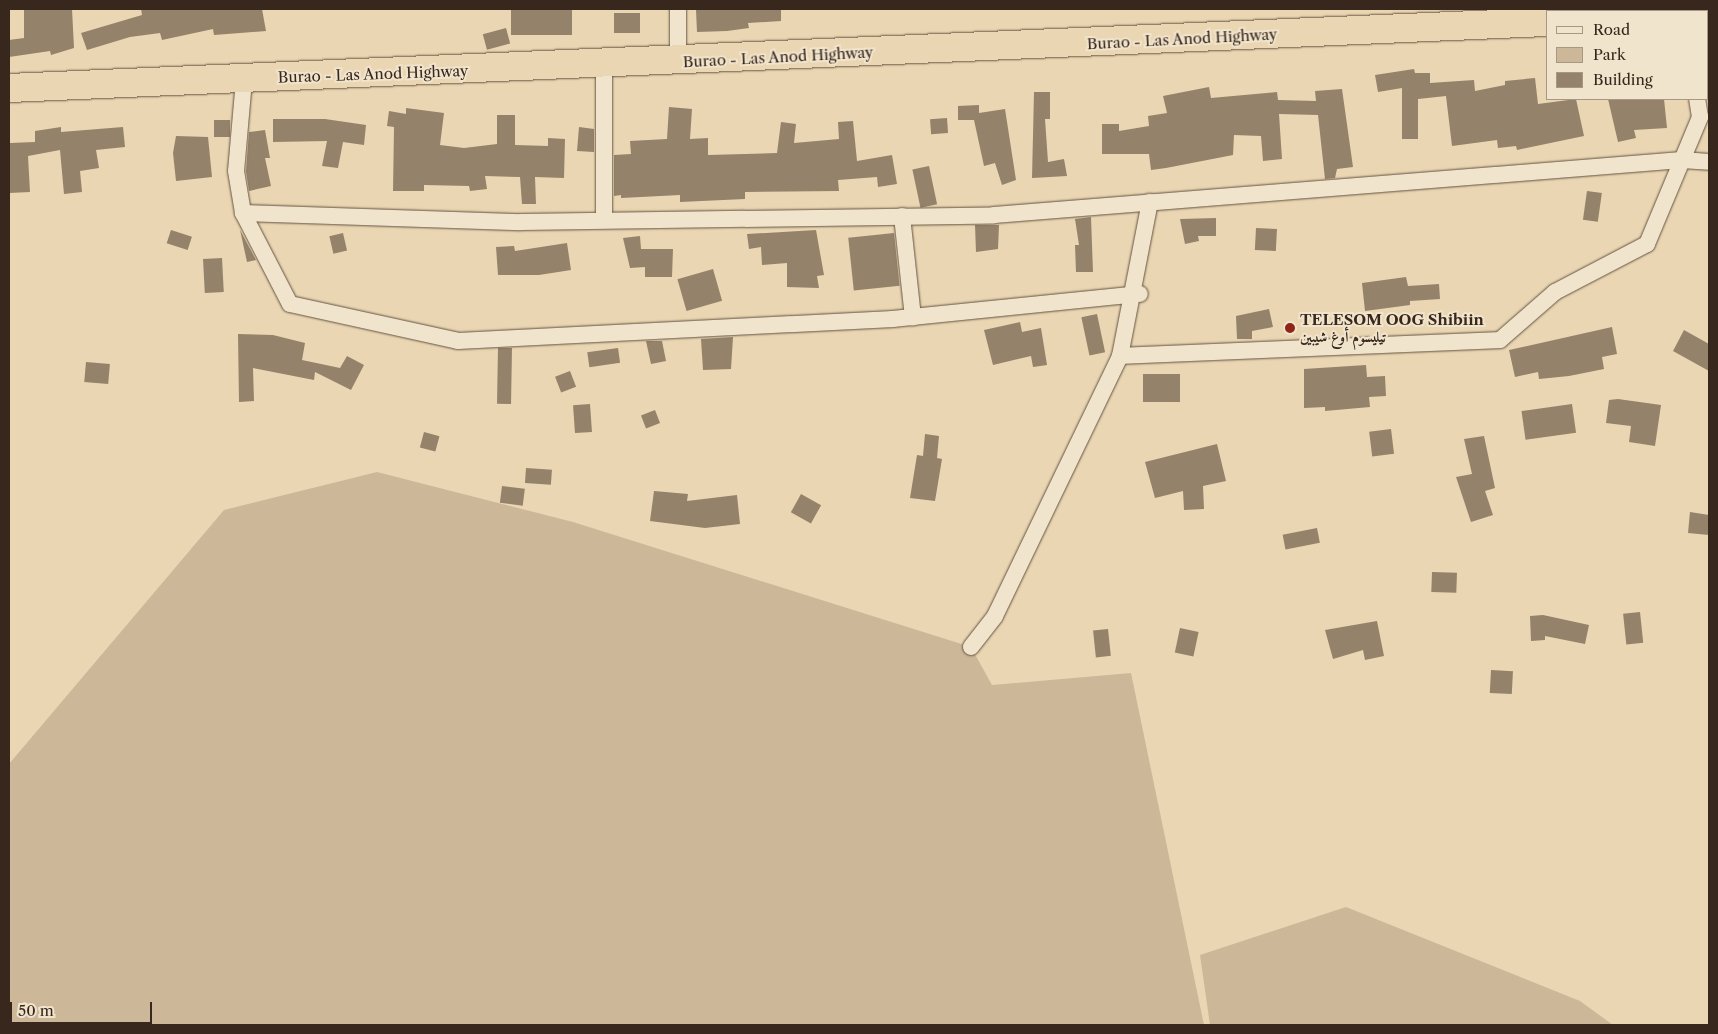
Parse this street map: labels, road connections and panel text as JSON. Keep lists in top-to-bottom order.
{
  "streets": {
    "highway": ["Burao - Las Anod Highway"]
  },
  "places": ["TELESOM OOG Shibiin تيليسوم أوغ شيبين"],
  "legend": ["Road", "Park", "Building"],
  "scale_bar": "50 m"
}
